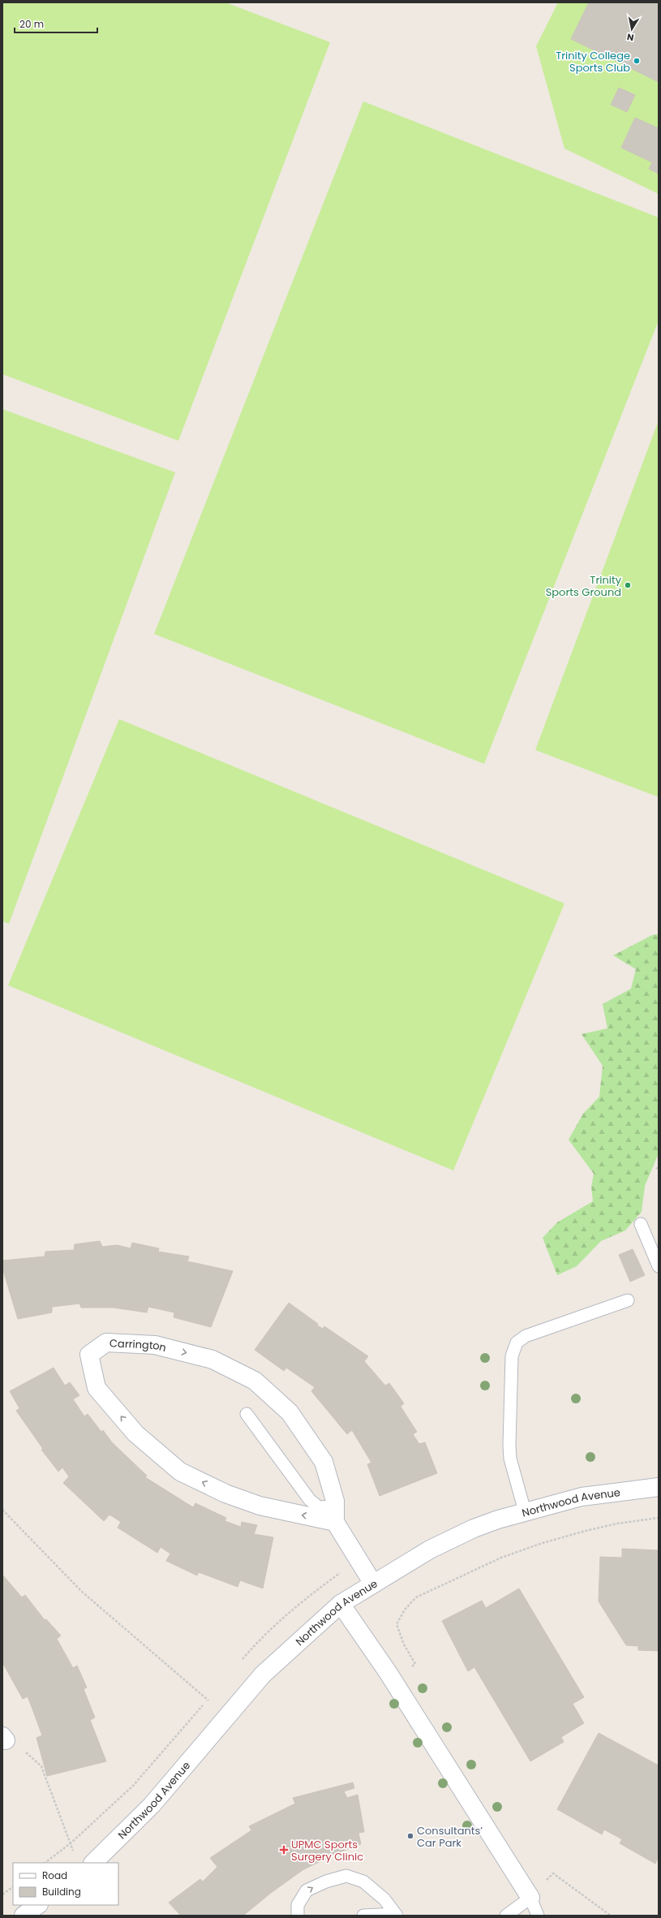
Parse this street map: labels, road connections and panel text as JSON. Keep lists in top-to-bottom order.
{
  "streets": {
    "street": ["Carrington", "Northwood Avenue"]
  },
  "crossings": [
    ["Carrington", "Northwood Avenue"]
  ],
  "places": {
    "other": ["Trinity College Sports Club", "Trinity Sports Ground", "Consultants’ Car Park"],
    "health": ["UPMC Sports Surgery Clinic"]
  },
  "legend": ["Road", "Building"],
  "scale_bar": "20 m",
  "north": "bottom"
}
